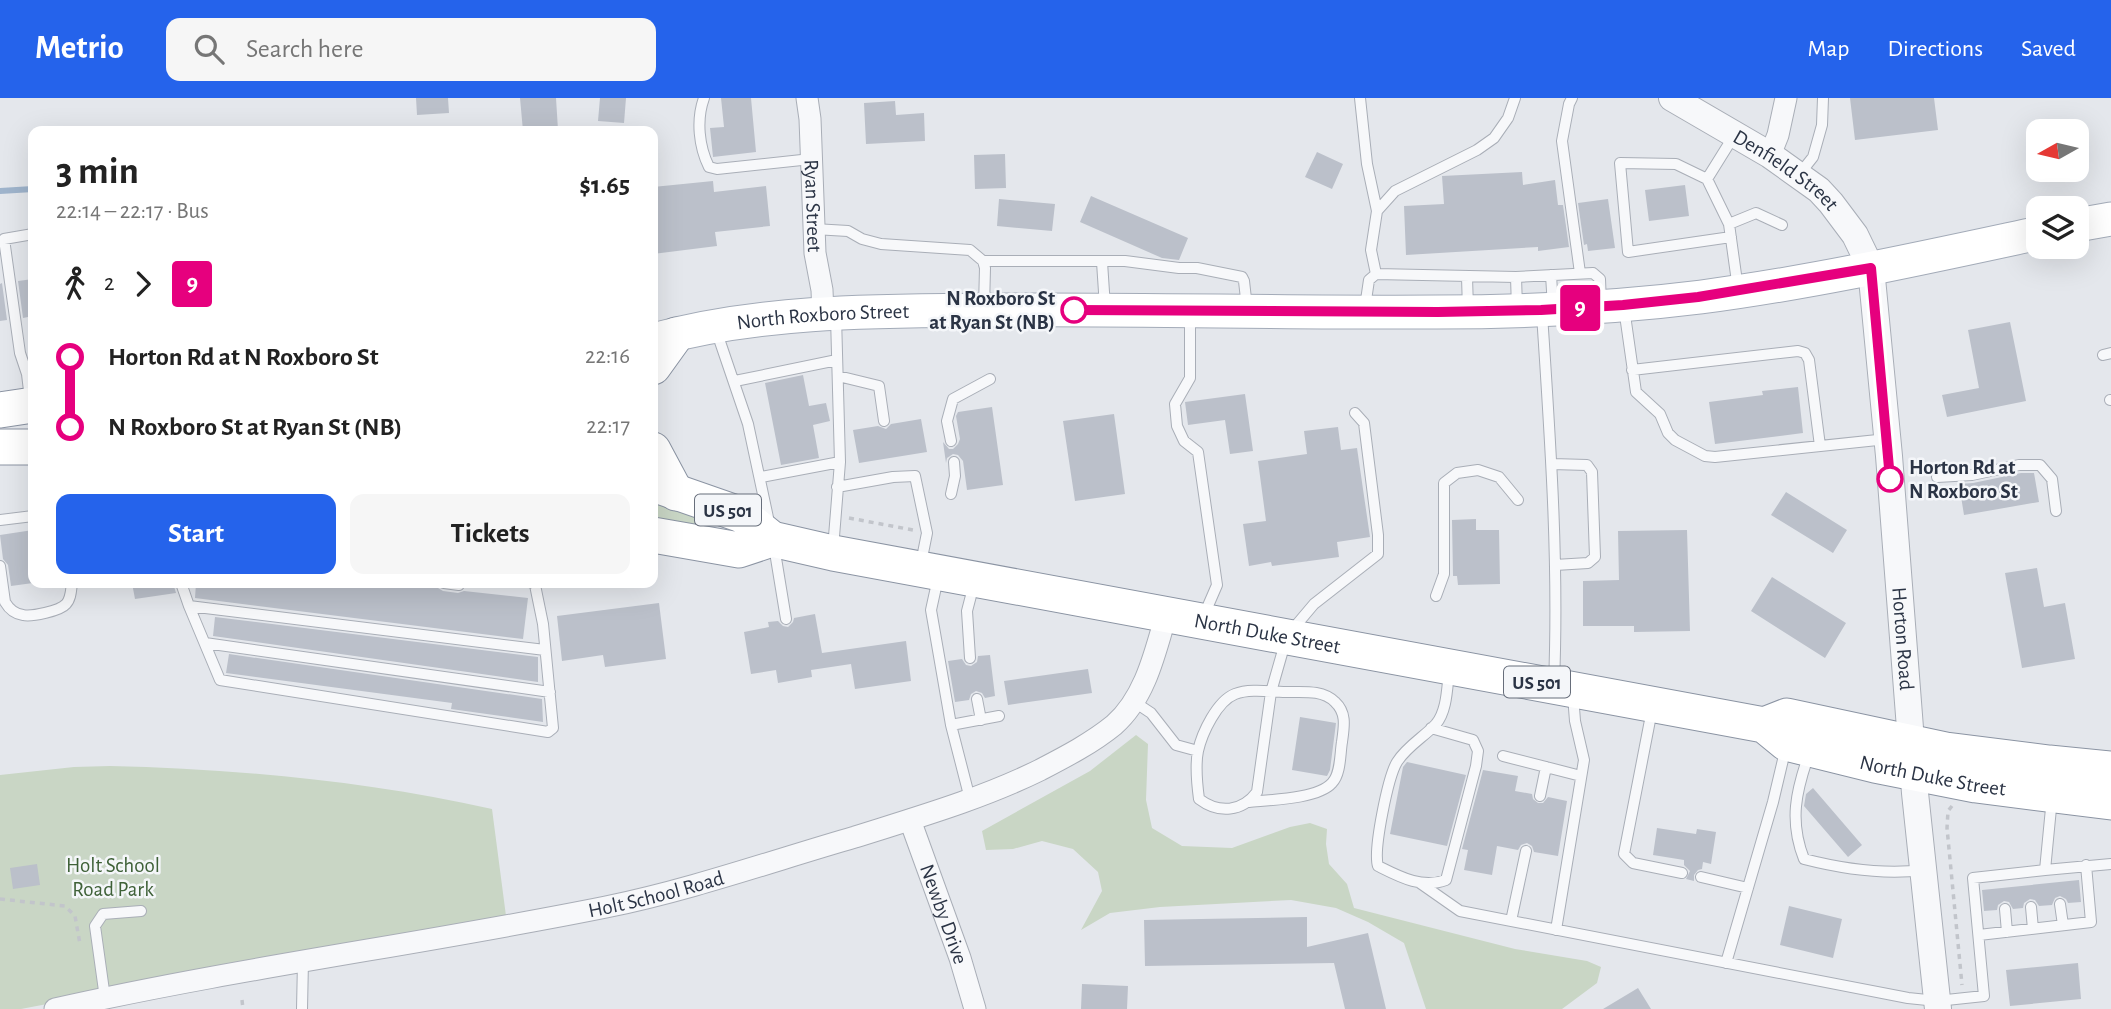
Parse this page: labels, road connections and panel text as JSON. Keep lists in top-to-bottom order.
{
  "streets": {
    "highway": ["US 501", "North Duke Street"],
    "main road": ["North Roxboro Street"],
    "street": [
      "Denfield Street",
      "Ryan Street",
      "Horton Road",
      "Holt School Road",
      "Newby Drive"
    ]
  },
  "crossings": [
    ["Denfield Street", "North Roxboro Street"],
    ["Denfield Street", "Horton Road"],
    ["Ryan Street", "North Roxboro Street"],
    ["North Roxboro Street", "Horton Road"],
    ["US 501", "North Duke Street"],
    ["North Duke Street", "Horton Road"],
    ["North Duke Street", "Holt School Road"],
    ["Holt School Road", "Newby Drive"]
  ],
  "parks": ["Holt School Road Park"],
  "places": ["N Roxboro St at Ryan St (NB)", "Horton Rd at N Roxboro St"],
  "lines": ["bus line 9"],
  "north": "left",
  "page": {
    "header": "Metrio",
    "search": "Search here",
    "nav": ["Map", "Directions", "Saved"],
    "on_map": "9",
    "heading": ["3 min", "22:14 – 22:17 · Bus", "$1.65"],
    "legs": ["2", "9"],
    "list": [
      {
        "name": "Horton Rd at N Roxboro St",
        "value": "22:16"
      },
      {
        "name": "N Roxboro St at Ryan St (NB)",
        "value": "22:17"
      }
    ],
    "buttons": ["Start", "Tickets"]
  }
}
